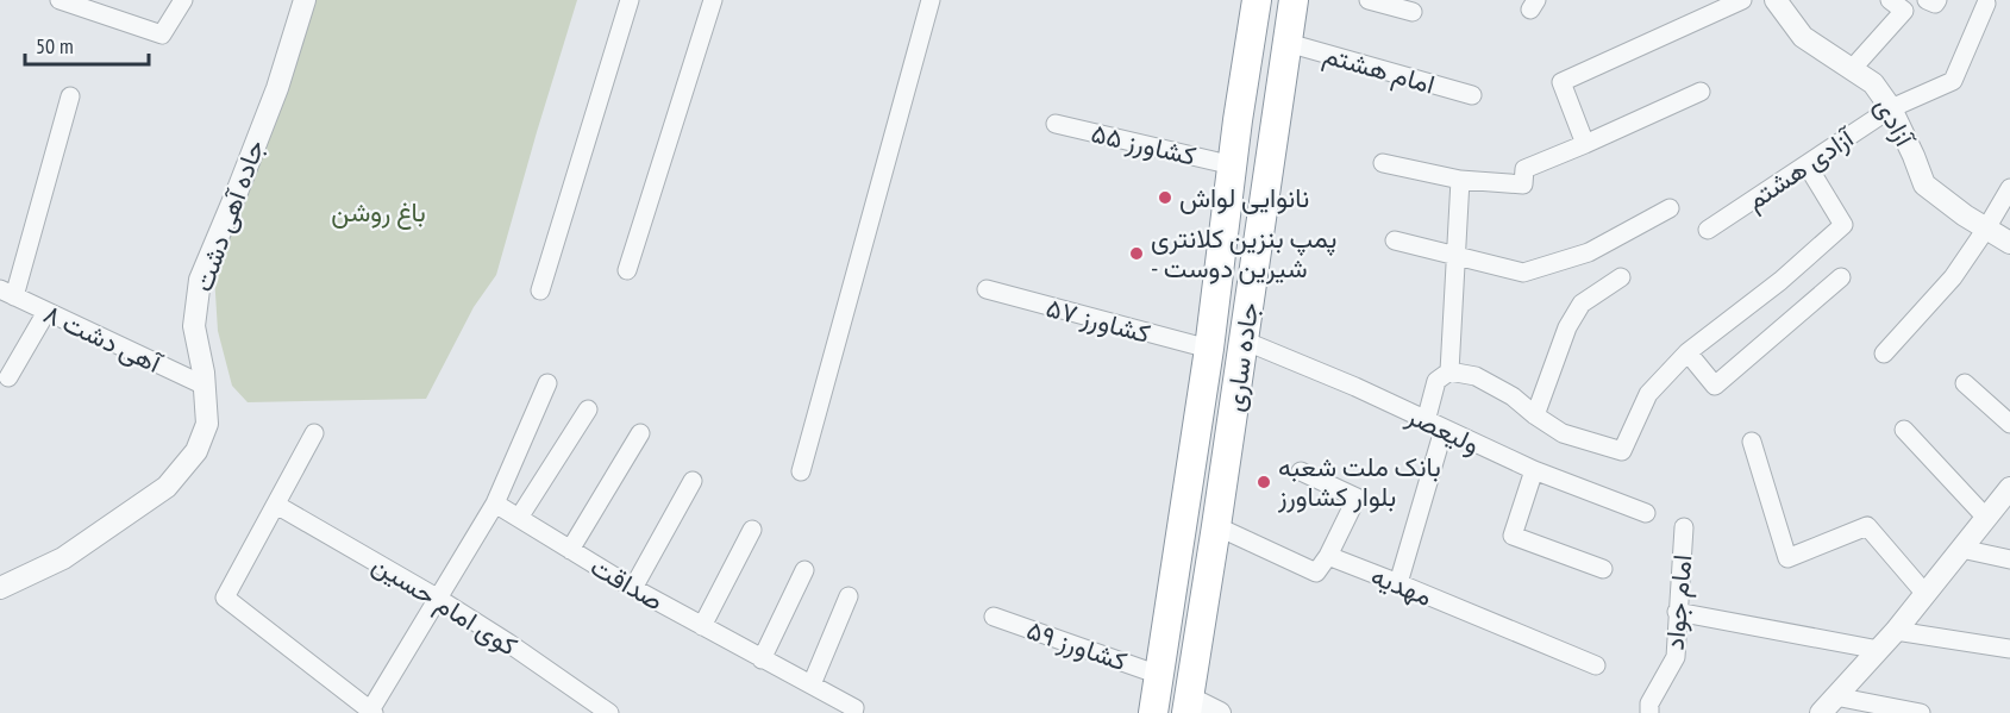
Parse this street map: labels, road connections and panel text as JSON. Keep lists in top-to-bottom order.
{
  "streets": {
    "highway": ["جاده ساری"],
    "street": [
      "امام هشتم",
      "آزادی",
      "کشاورز ۵۵",
      "آزادی هشتم",
      "جاده آهی دشت",
      "کشاورز ۵۷",
      "آهی دشت ۸",
      "ولیعصر",
      "صداقت",
      "مهدیه",
      "امام جواد",
      "کوی امام حسین",
      "کشاورز ۵۹"
    ]
  },
  "crossings": [
    ["امام هشتم", "جاده ساری"],
    ["آزادی", "آزادی هشتم"],
    ["کشاورز ۵۵", "جاده ساری"],
    ["جاده آهی دشت", "آهی دشت ۸"],
    ["کشاورز ۵۷", "جاده ساری"],
    ["جاده ساری", "ولیعصر"],
    ["جاده ساری", "کشاورز ۵۹"]
  ],
  "parks": ["باغ روشن"],
  "places": ["نانوایی لواش", "پمپ بنزین کلانتری - شیرین دوست", "بانک ملت شعبه بلوار کشاورز"],
  "scale_bar": "50 m"
}
